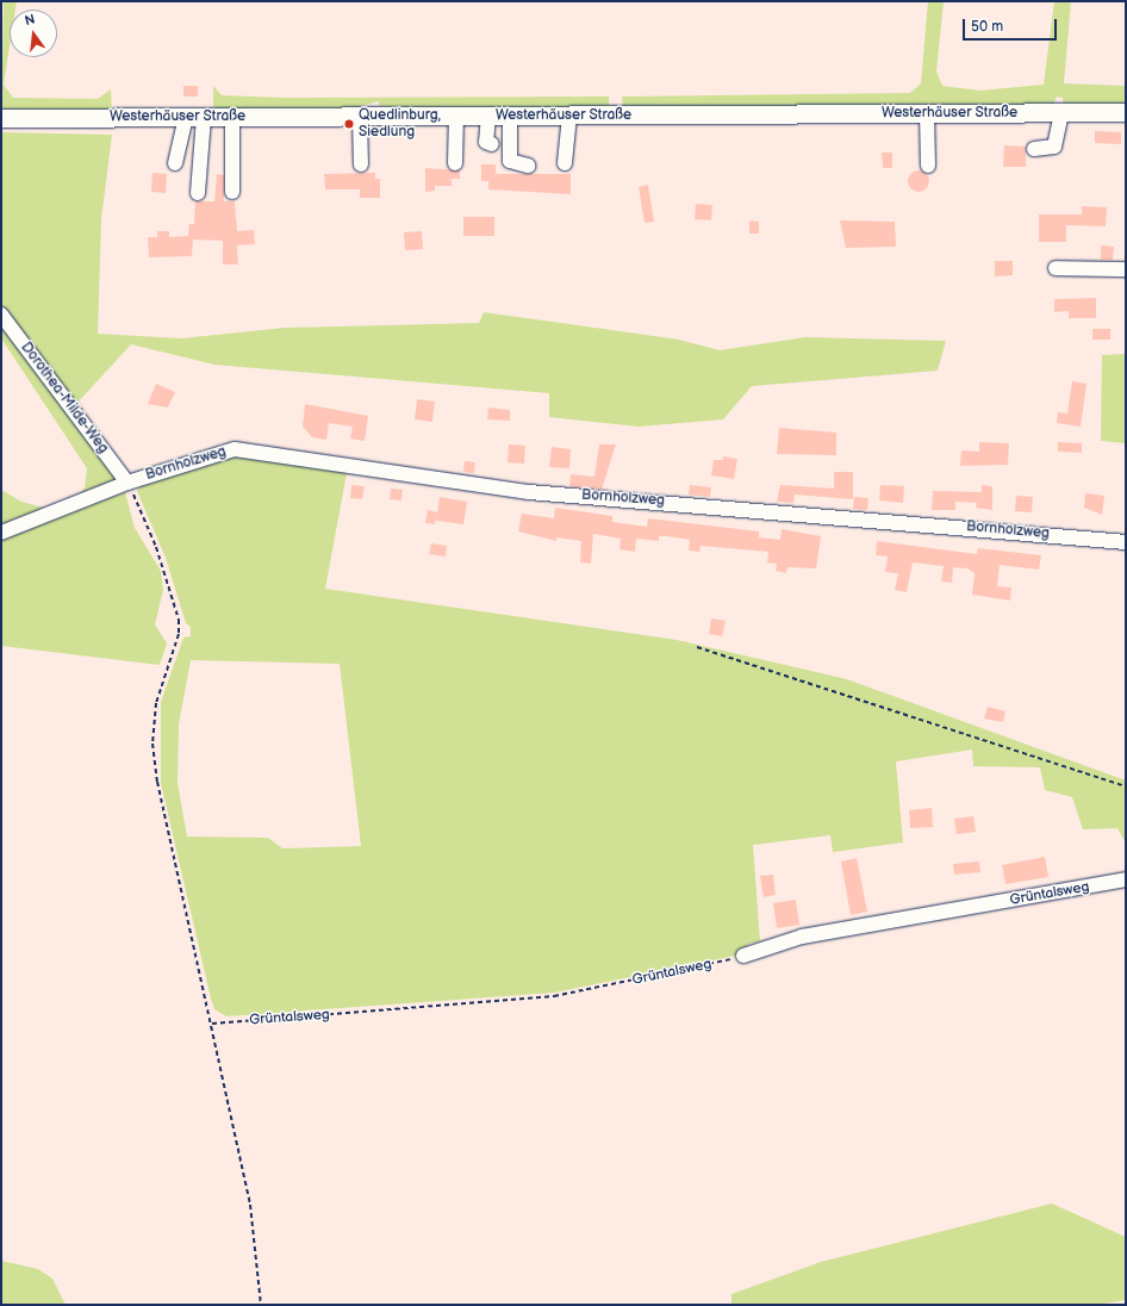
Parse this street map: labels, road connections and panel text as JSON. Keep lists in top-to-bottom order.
{
  "streets": {
    "main road": ["Westerhäuser Straße"],
    "street": ["Dorothea-Milde-Weg", "Bornholzweg", "Grüntalsweg"]
  },
  "crossings": [
    ["Dorothea-Milde-Weg", "Bornholzweg"]
  ],
  "places": ["Quedlinburg, Siedlung"],
  "scale_bar": "50 m",
  "north": "top"
}
